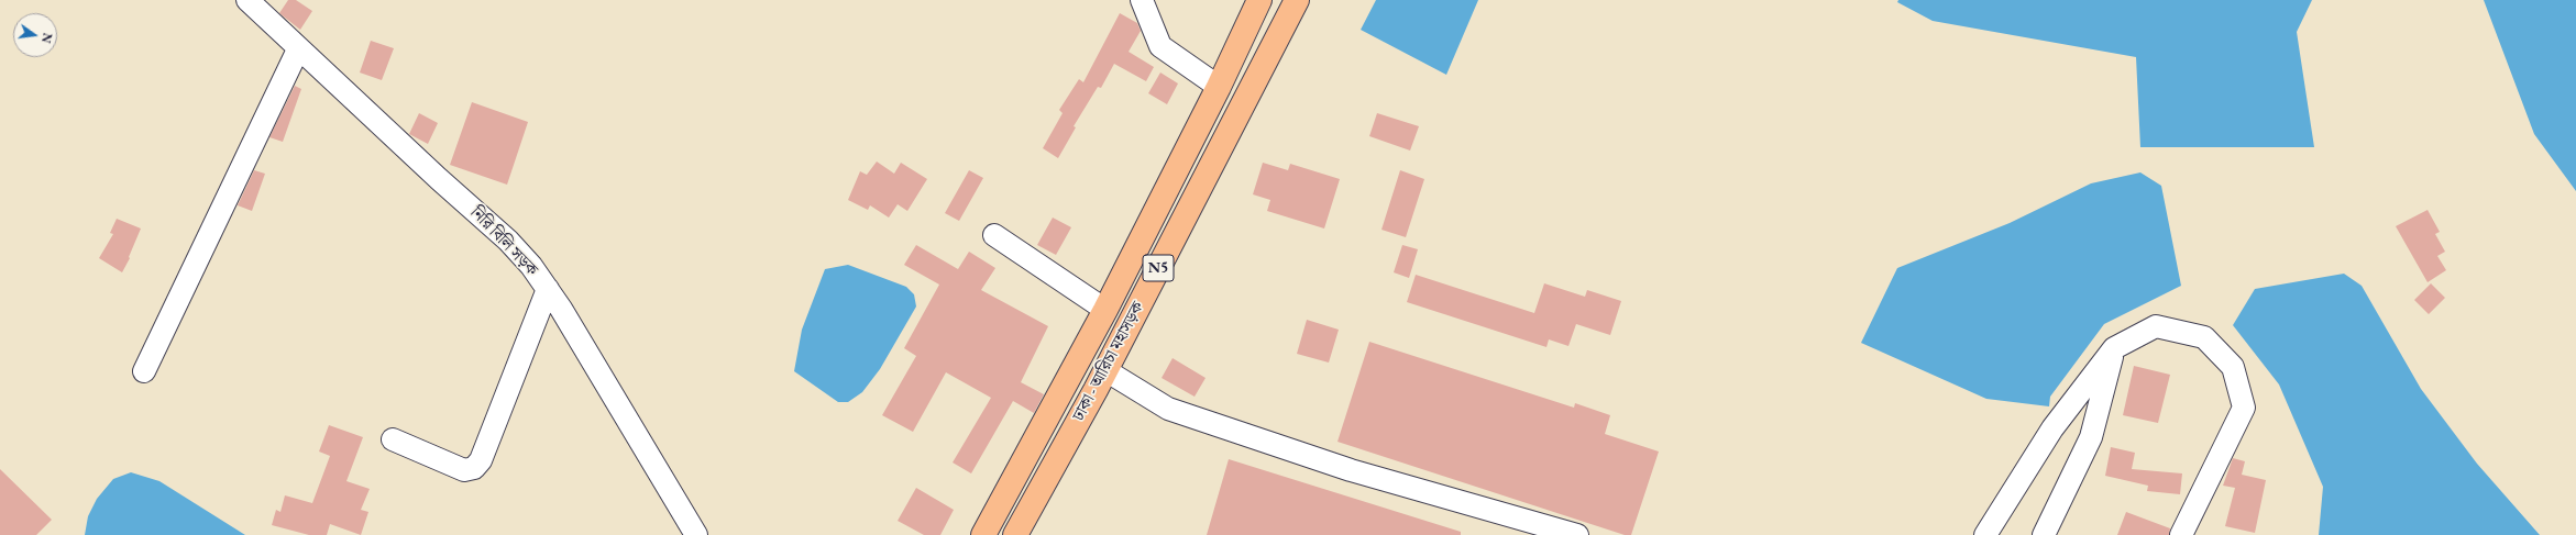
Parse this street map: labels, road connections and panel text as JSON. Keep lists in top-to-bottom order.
{
  "streets": {
    "highway": ["N5", "ঢাকা - আরিচা মহাসড়ক"],
    "street": ["নিরি বিলি সড়ক"]
  },
  "north": "right"
}
